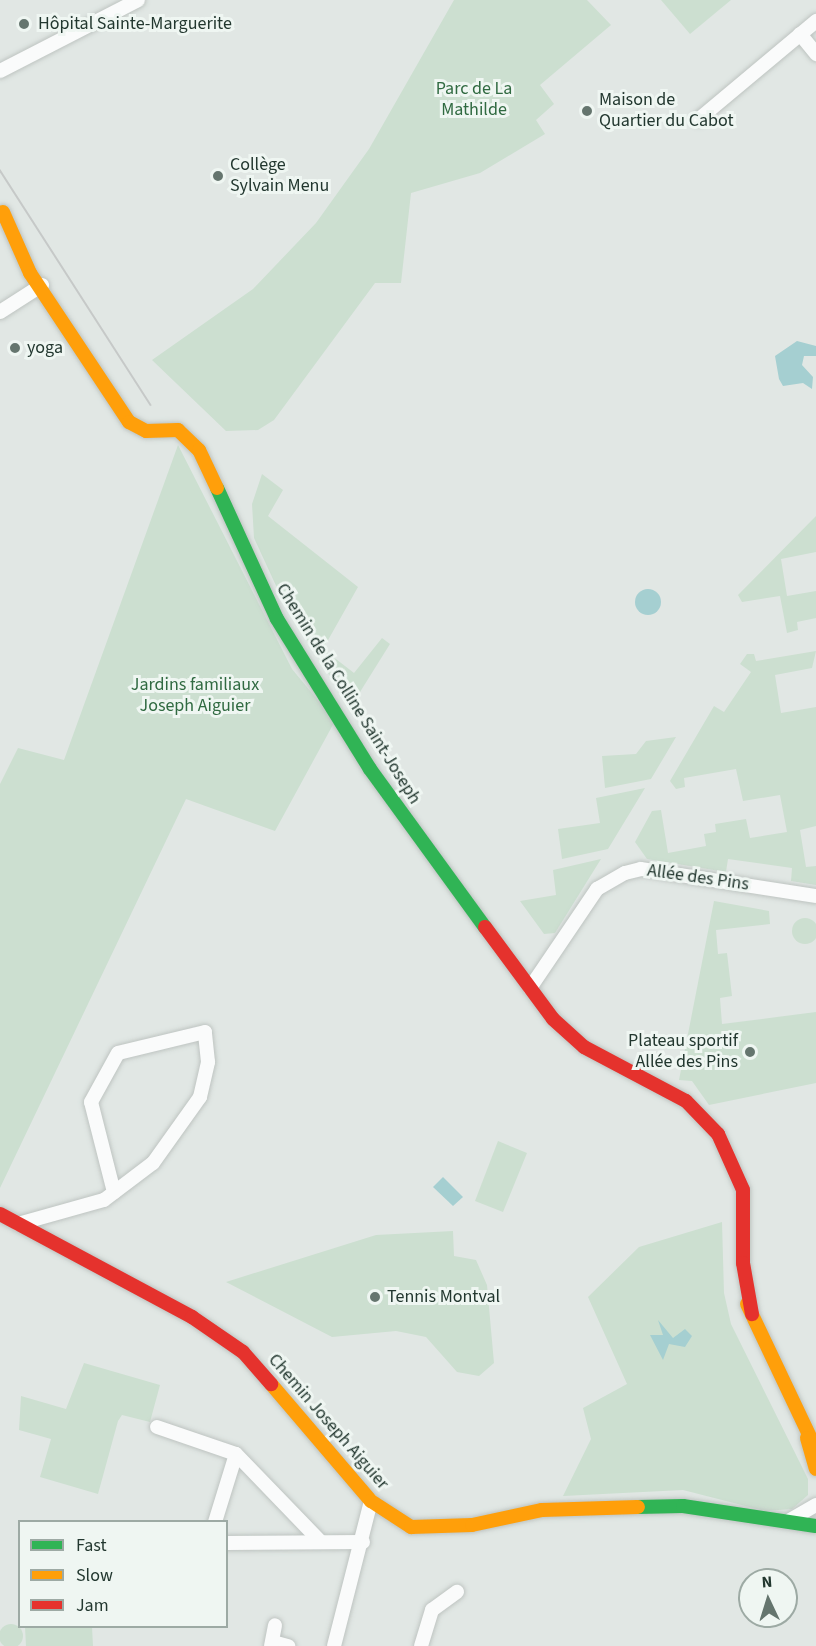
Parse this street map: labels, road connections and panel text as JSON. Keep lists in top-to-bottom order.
{
  "streets": {
    "street": ["Chemin de la Colline Saint-Joseph", "Allée des Pins", "Chemin Joseph Aiguier"]
  },
  "crossings": [
    ["Chemin de la Colline Saint-Joseph", "Allée des Pins"]
  ],
  "parks": ["Parc de La Mathilde", "Jardins familiaux Joseph Aiguier"],
  "places": [
    "Hôpital Sainte-Marguerite",
    "Maison de Quartier du Cabot",
    "Collège Sylvain Menu",
    "yoga",
    "Plateau sportif Allée des Pins",
    "Tennis Montval"
  ],
  "legend": ["Fast", "Slow", "Jam"],
  "north": "top"
}
